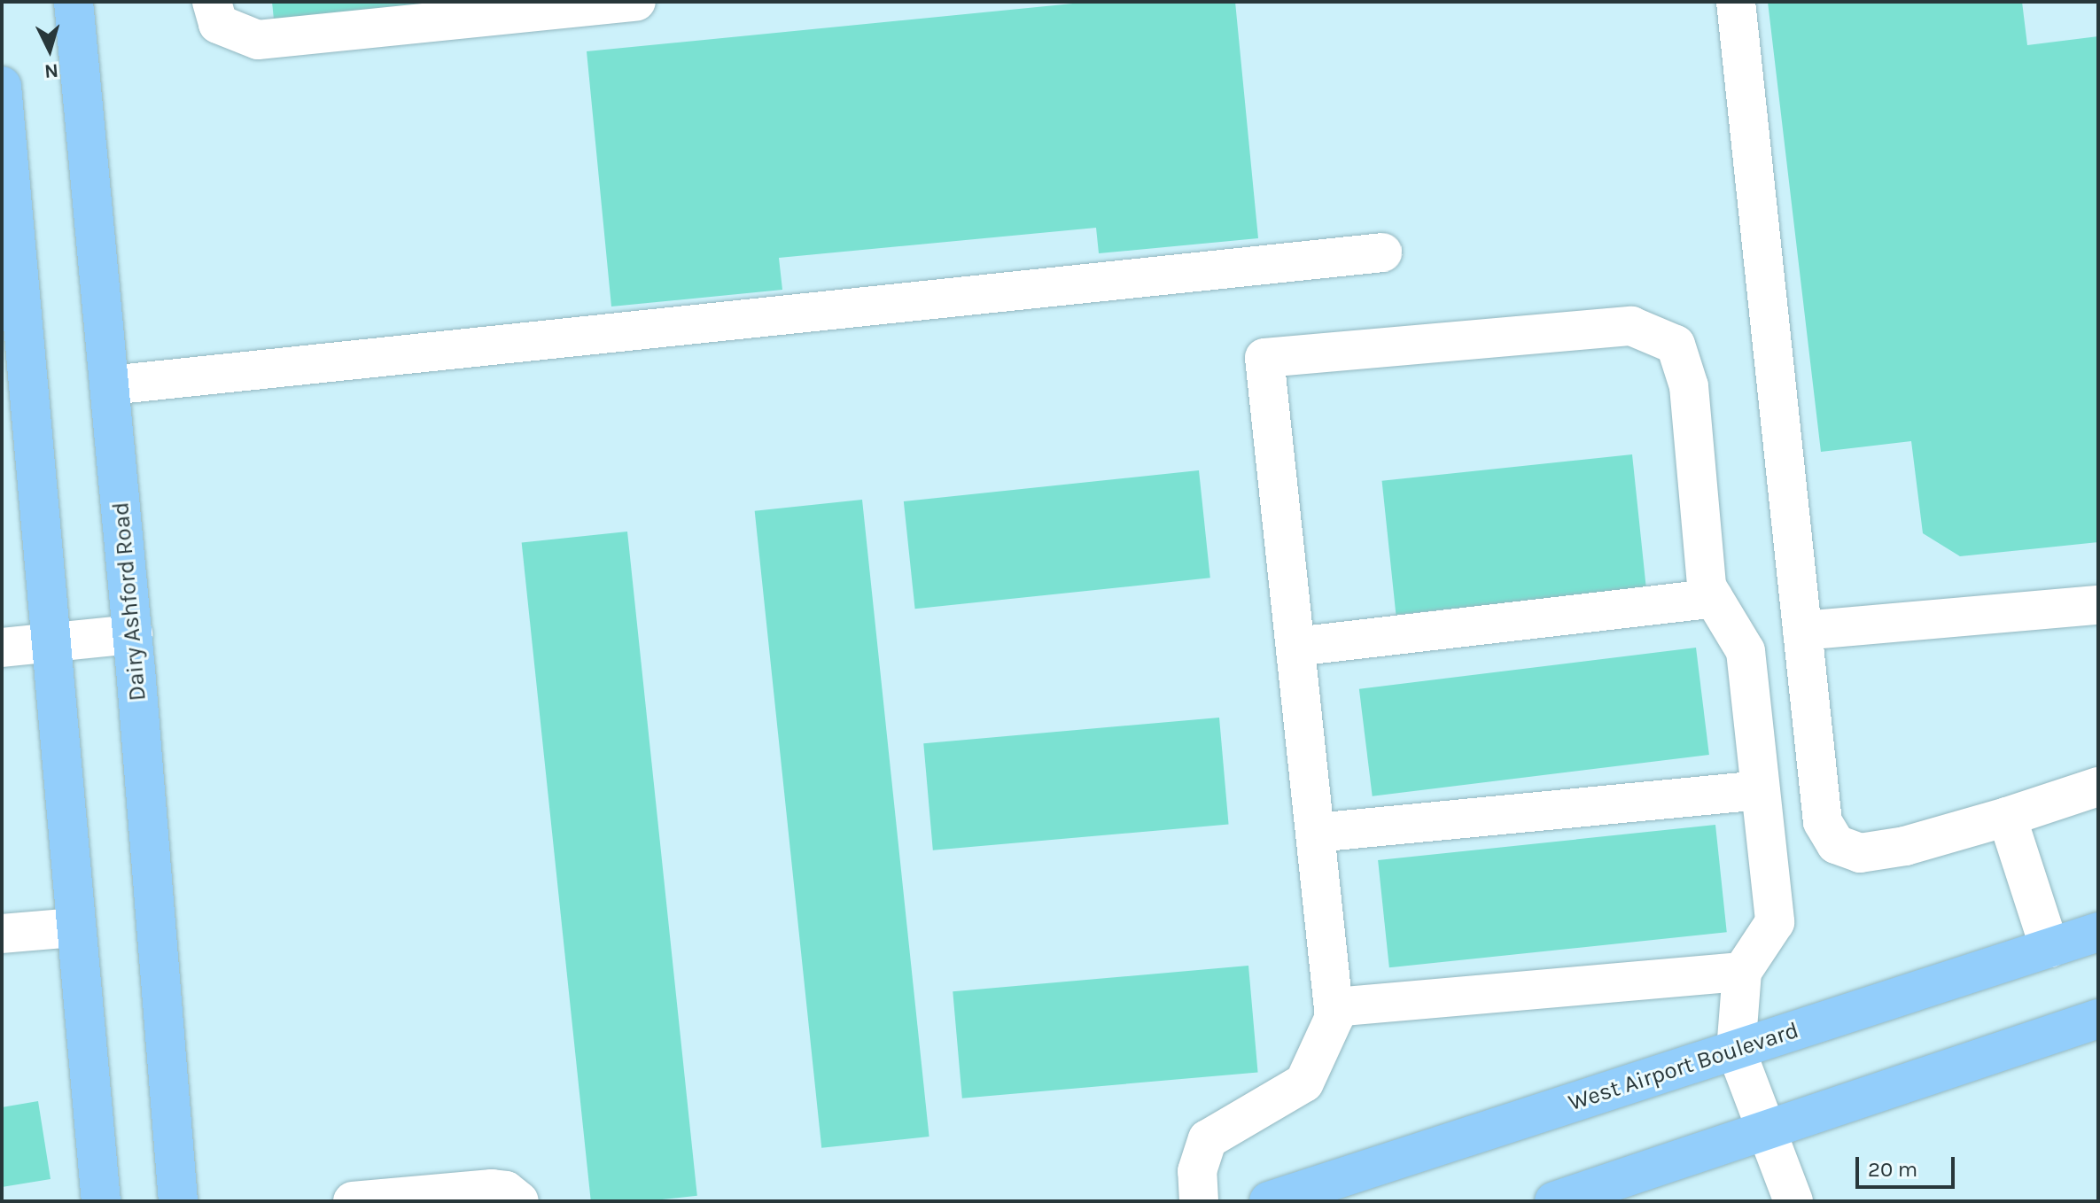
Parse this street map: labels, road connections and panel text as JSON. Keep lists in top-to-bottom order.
{
  "streets": {
    "main road": ["Dairy Ashford Road", "West Airport Boulevard"]
  },
  "scale_bar": "20 m",
  "north": "bottom"
}
